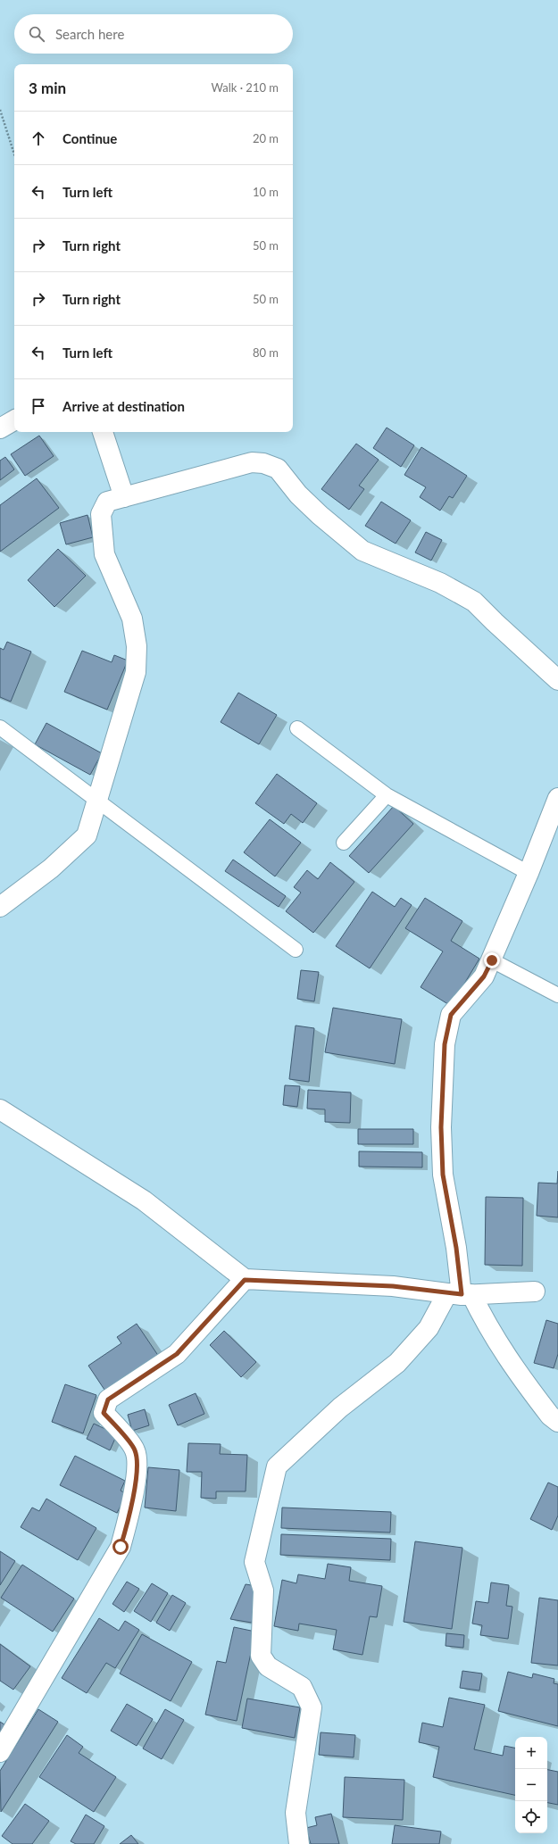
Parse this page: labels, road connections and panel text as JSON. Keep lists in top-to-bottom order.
{
  "page": {
    "search": "Search here",
    "heading": ["3 min", "Walk · 210 m"],
    "list": [
      ["Continue", "20 m"],
      ["Turn left", "10 m"],
      ["Turn right", "50 m"],
      ["Turn right", "50 m"],
      ["Turn left", "80 m"],
      "Arrive at destination"
    ],
    "map_buttons": ["+", "−"]
  }
}
